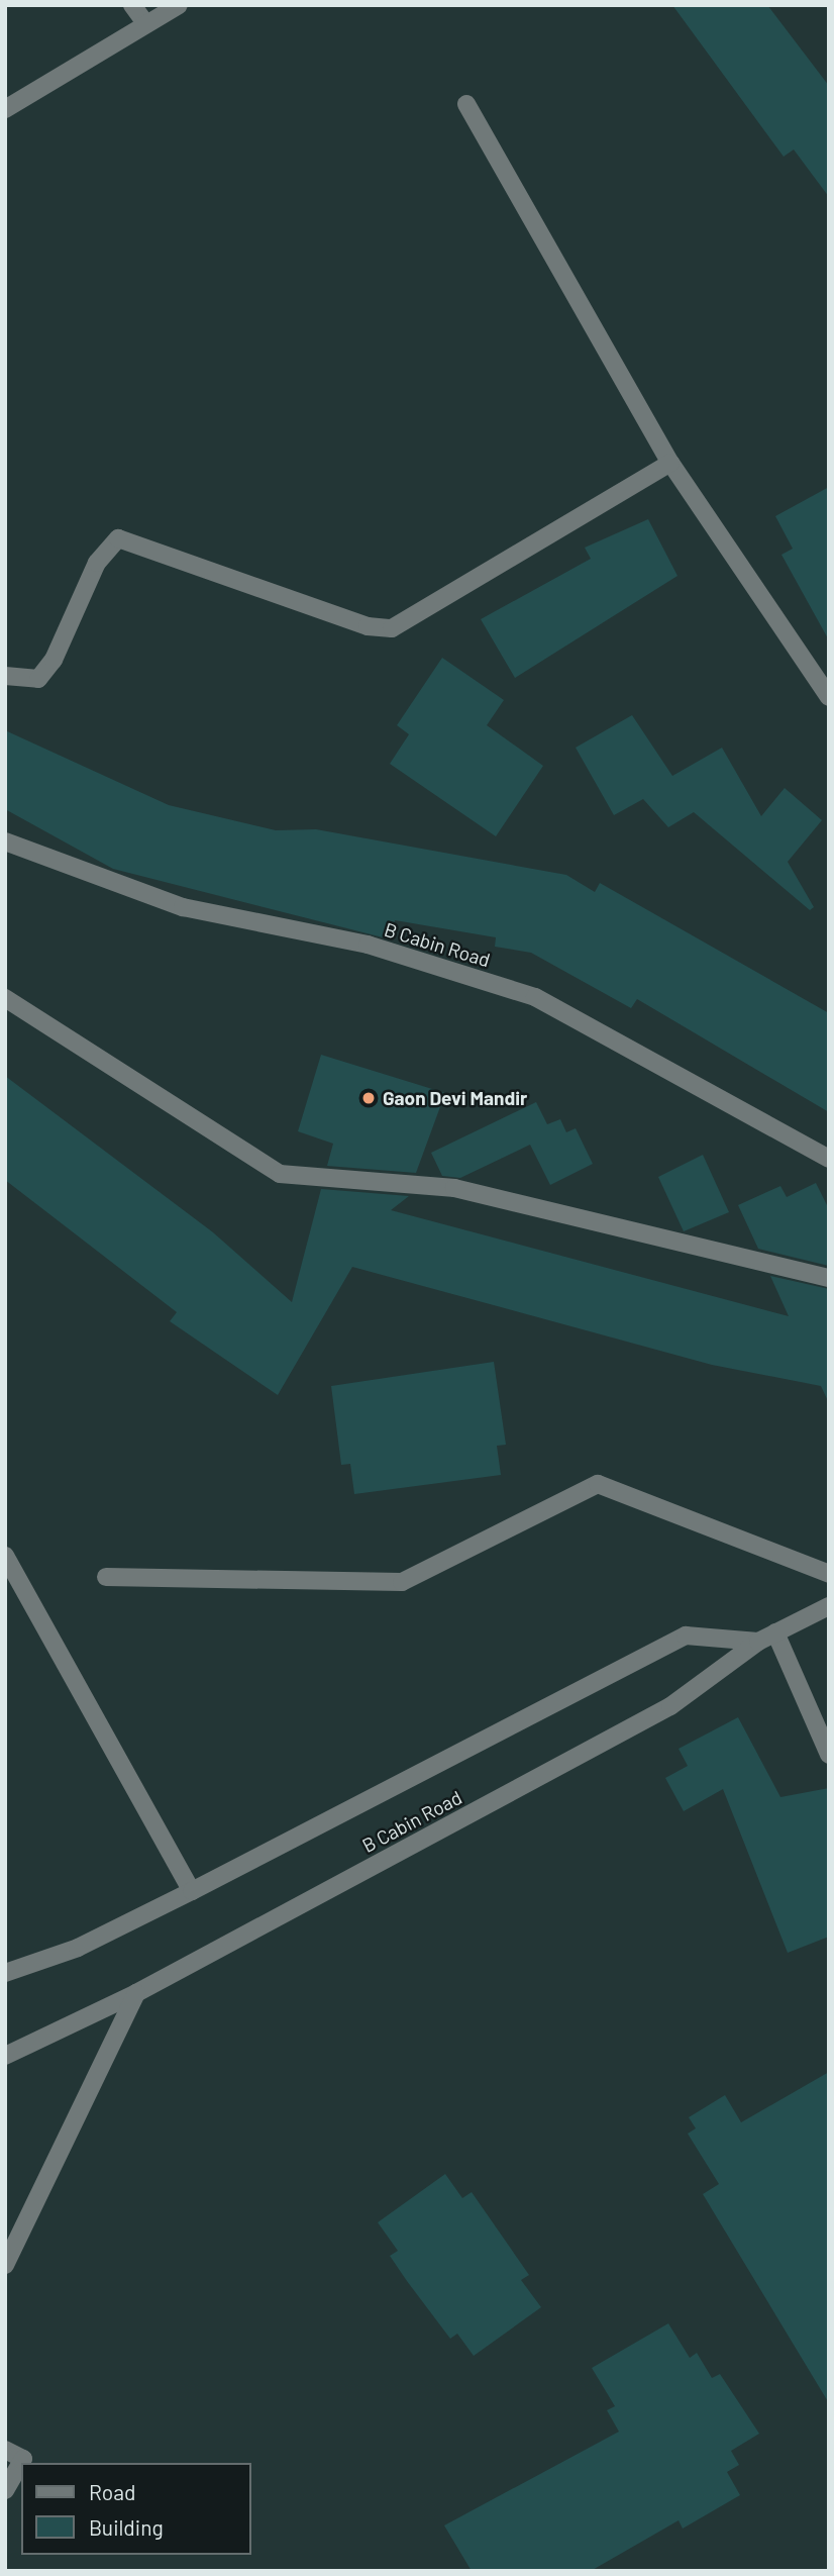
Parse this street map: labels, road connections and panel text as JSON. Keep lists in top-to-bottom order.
{
  "streets": {
    "street": ["B Cabin Road"]
  },
  "places": ["Gaon Devi Mandir"],
  "legend": ["Road", "Building"]
}
